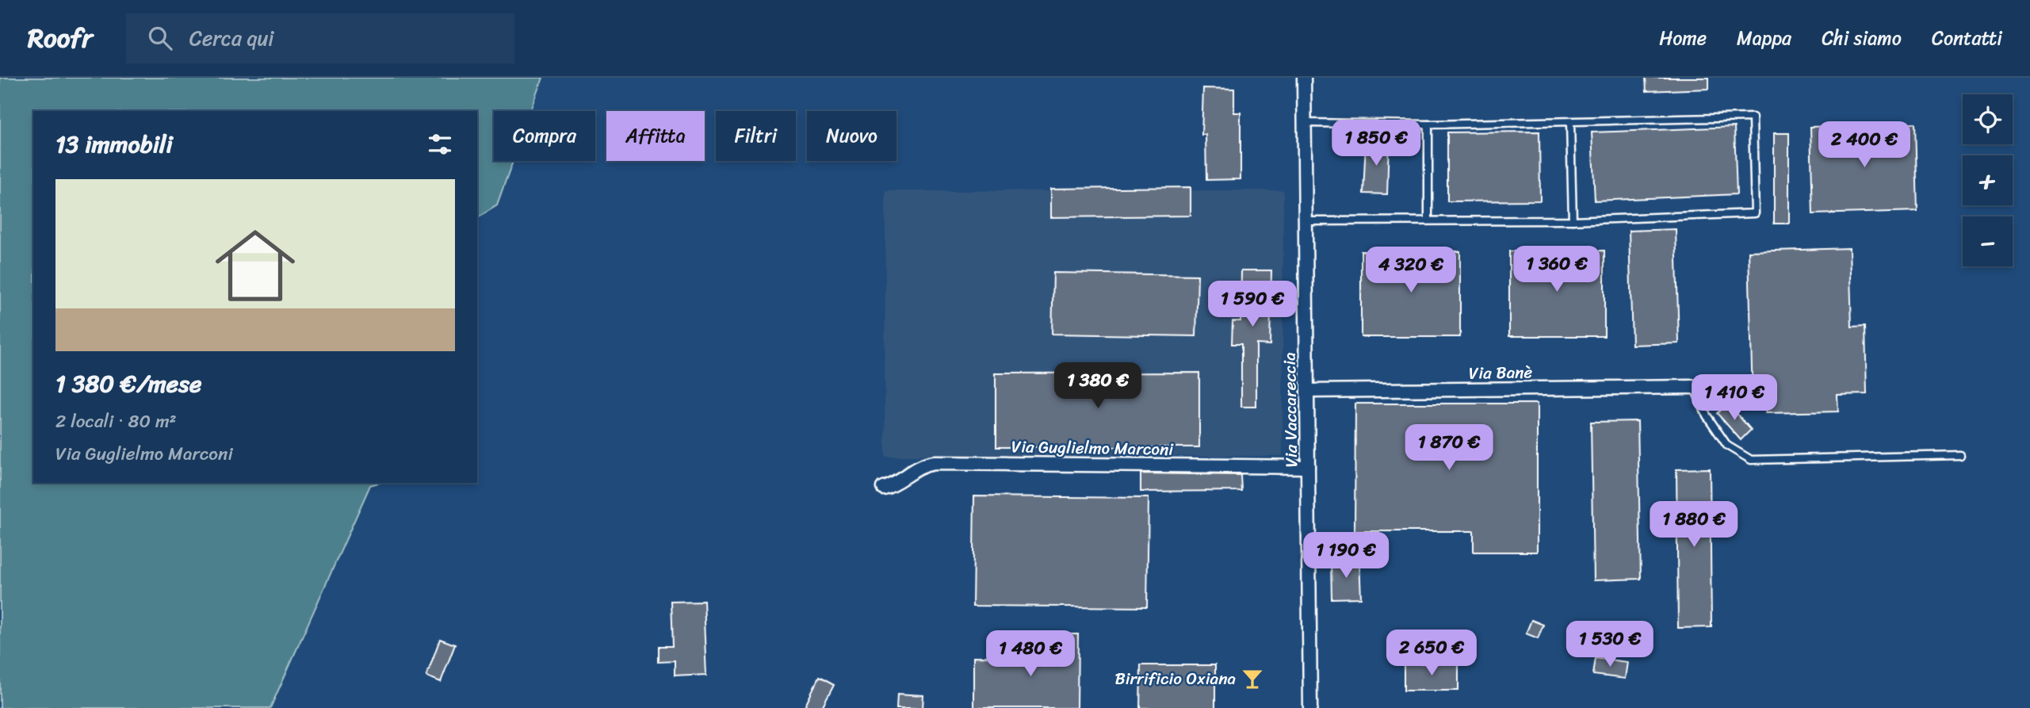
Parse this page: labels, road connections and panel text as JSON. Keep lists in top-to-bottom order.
{
  "streets": {
    "street": ["Via Banè", "Via Vaccareccia", "Via Guglielmo Marconi"]
  },
  "crossings": [
    ["Via Banè", "Via Vaccareccia"],
    ["Via Vaccareccia", "Via Guglielmo Marconi"]
  ],
  "places": {
    "bar": ["Birrificio Oxiana"]
  },
  "page": {
    "header": "Roofr",
    "search": "Cerca qui",
    "nav": [
      "Home",
      "Mappa",
      "Chi siamo",
      "Contatti"
    ],
    "map_buttons": ["+", "−"],
    "chip": [
      "Compra",
      "Affitta",
      "Filtri",
      "Nuovo"
    ],
    "heading": "13 immobili",
    "price": [
      "1 850 €",
      "2 400 €",
      "1 360 €",
      "4 320 €",
      "1 590 €",
      "1 380 €",
      "1 410 €",
      "1 870 €",
      "1 880 €",
      "1 190 €",
      "1 530 €",
      "2 650 €",
      "1 480 €"
    ],
    "list": [
      {
        "name": "1 380 €/mese",
        "note": "2 locali · 80 m² · Via Guglielmo Marconi"
      }
    ]
  }
}
